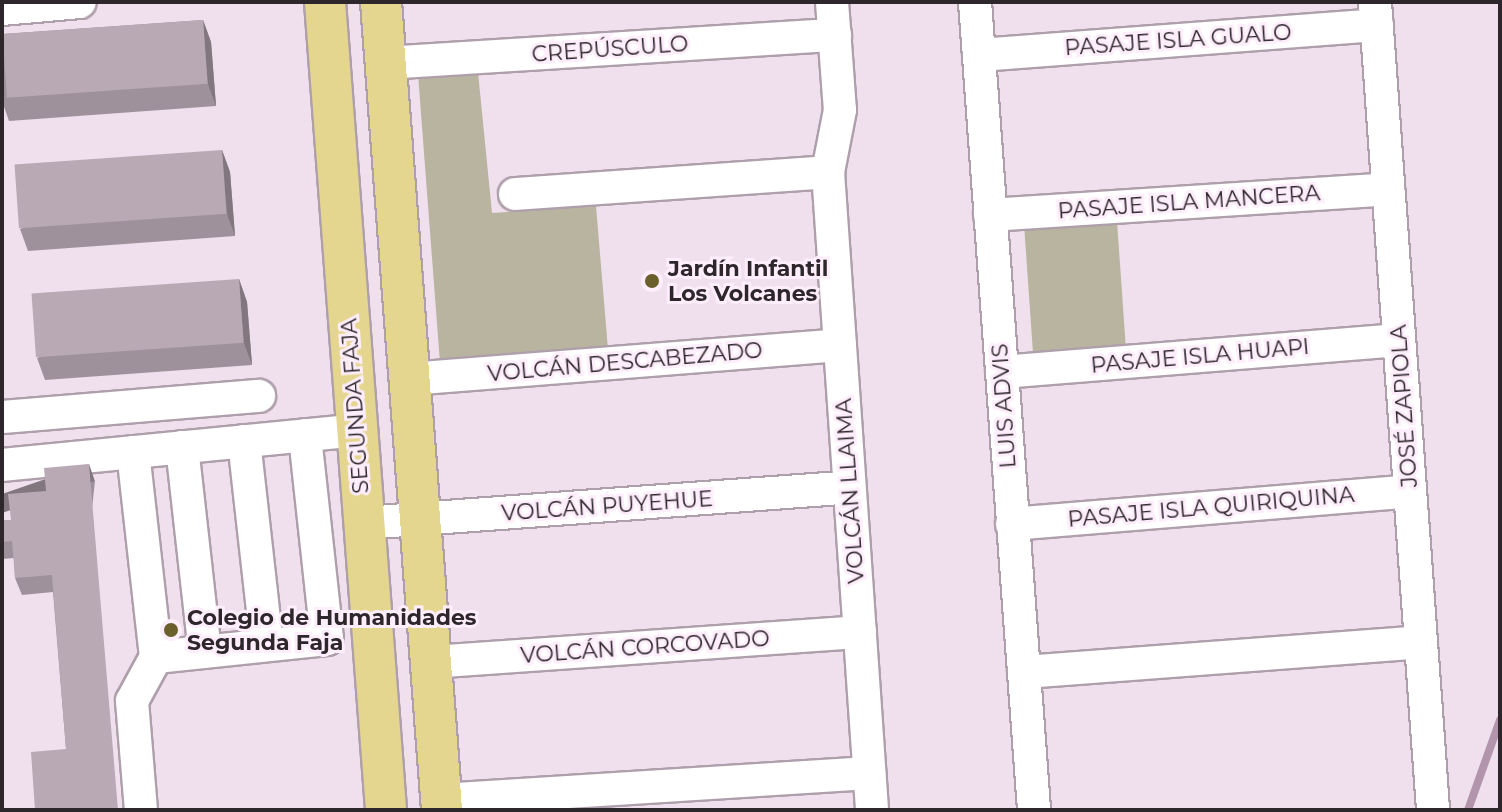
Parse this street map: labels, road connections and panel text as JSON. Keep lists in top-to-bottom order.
{
  "streets": {
    "main road": ["SEGUNDA FAJA"],
    "street": [
      "PASAJE ISLA GUALO",
      "CREPÚSCULO",
      "PASAJE ISLA MANCERA",
      "PASAJE ISLA HUAPI",
      "VOLCÁN DESCABEZADO",
      "LUIS ADVIS",
      "JOSÉ ZAPIOLA",
      "VOLCÁN LLAIMA",
      "VOLCÁN PUYEHUE",
      "PASAJE ISLA QUIRIQUINA",
      "VOLCÁN CORCOVADO"
    ]
  },
  "crossings": [
    ["PASAJE ISLA GUALO", "LUIS ADVIS"],
    ["PASAJE ISLA GUALO", "JOSÉ ZAPIOLA"],
    ["CREPÚSCULO", "VOLCÁN LLAIMA"],
    ["PASAJE ISLA MANCERA", "LUIS ADVIS"],
    ["PASAJE ISLA MANCERA", "JOSÉ ZAPIOLA"],
    ["PASAJE ISLA HUAPI", "LUIS ADVIS"],
    ["PASAJE ISLA HUAPI", "JOSÉ ZAPIOLA"],
    ["VOLCÁN DESCABEZADO", "VOLCÁN LLAIMA"],
    ["SEGUNDA FAJA", "VOLCÁN PUYEHUE"],
    ["LUIS ADVIS", "PASAJE ISLA QUIRIQUINA"],
    ["JOSÉ ZAPIOLA", "PASAJE ISLA QUIRIQUINA"],
    ["VOLCÁN LLAIMA", "VOLCÁN PUYEHUE"],
    ["VOLCÁN LLAIMA", "VOLCÁN CORCOVADO"]
  ],
  "places": ["Jardín Infantil Los Volcanes", "Colegio de Humanidades Segunda Faja"]
}
